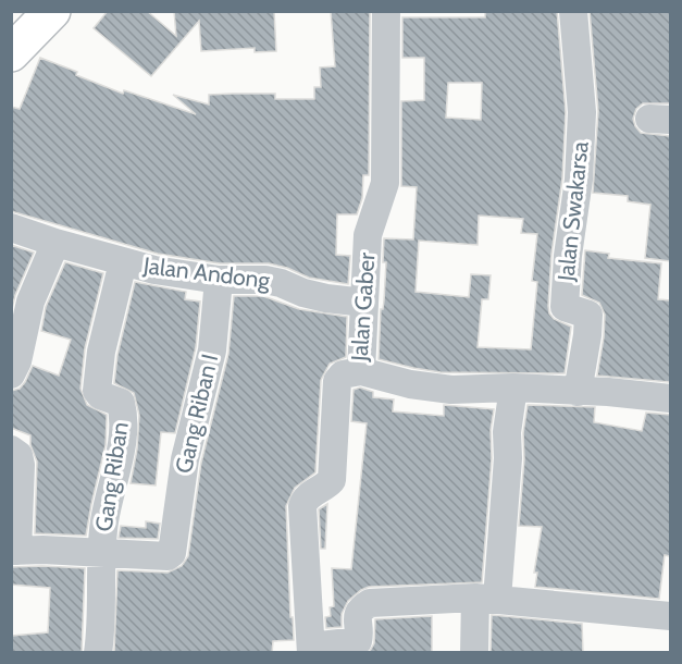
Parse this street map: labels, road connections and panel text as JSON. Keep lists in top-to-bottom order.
{
  "streets": {
    "street": [
      "Jalan Swakarsa",
      "Jalan Andong",
      "Jalan Gaber",
      "Gang Riban I",
      "Gang Riban"
    ]
  },
  "crossings": [
    ["Jalan Andong", "Jalan Gaber"],
    ["Jalan Andong", "Gang Riban I"],
    ["Jalan Andong", "Gang Riban"],
    ["Gang Riban I", "Gang Riban"]
  ]
}
